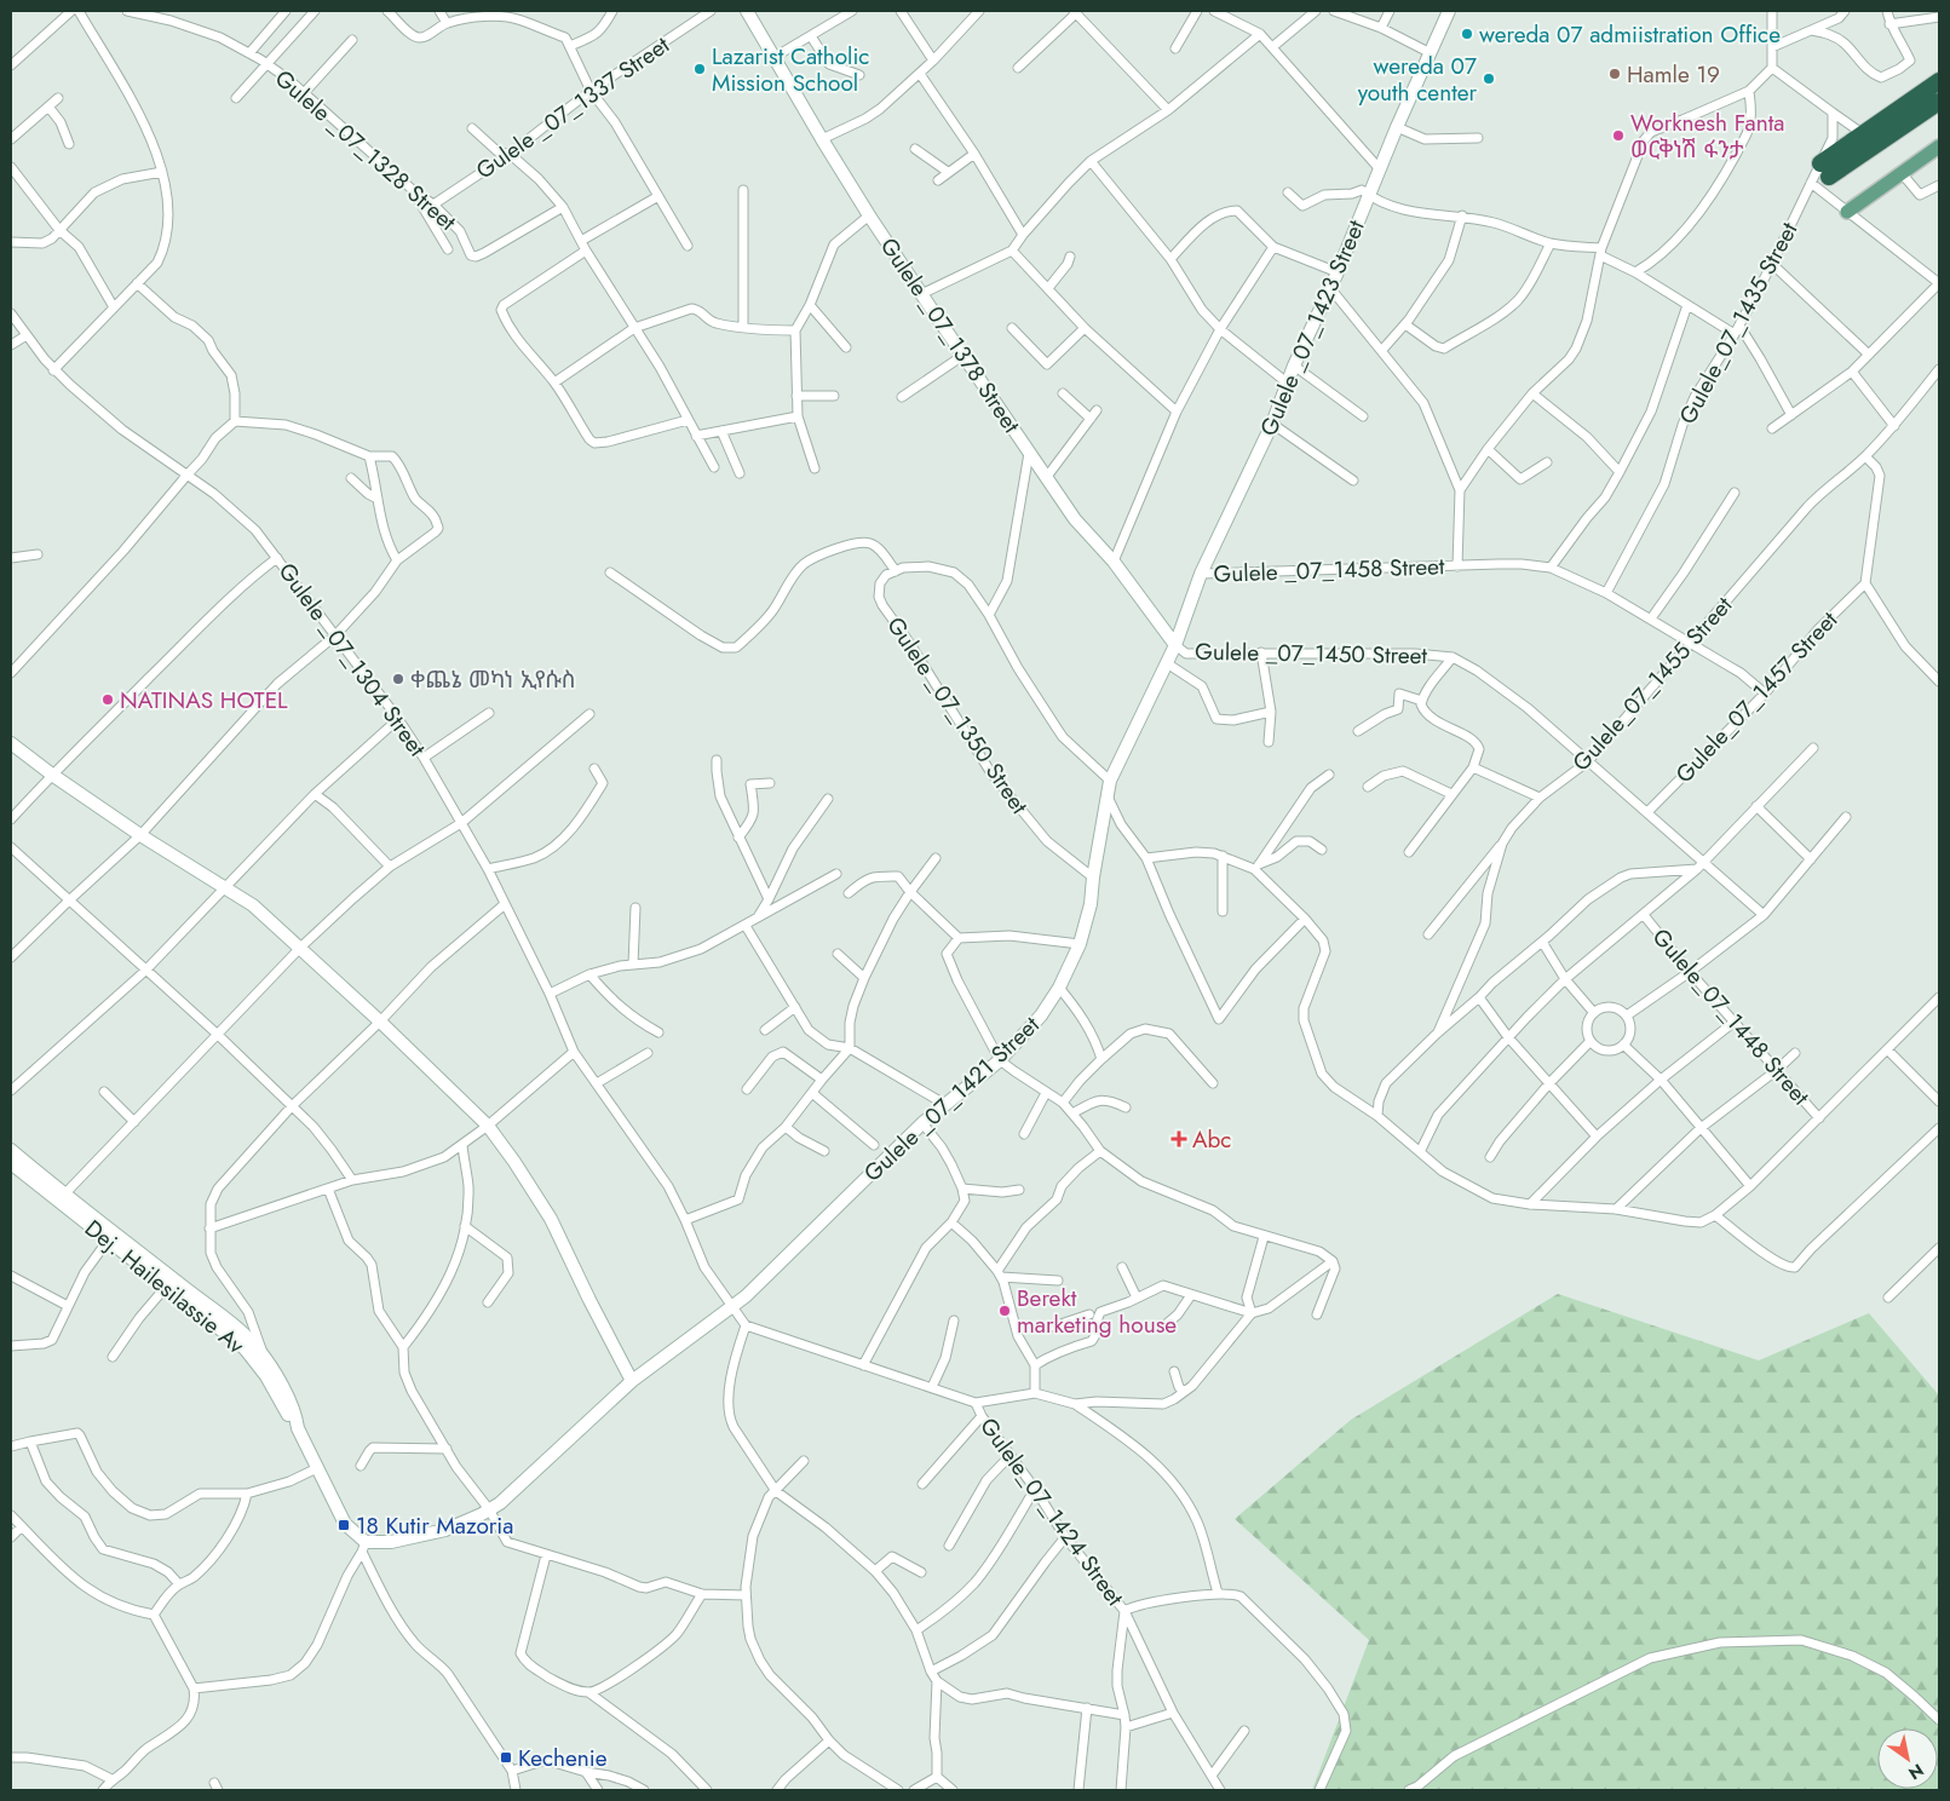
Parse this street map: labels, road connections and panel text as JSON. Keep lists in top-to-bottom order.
{
  "streets": {
    "main road": [
      "Gulele _07_1423 Street",
      "Gulele _07_1378 Street",
      "Gulele _07_1421 Street",
      "Dej. Hailesilassie Av"
    ],
    "street": [
      "Gulele _07_1337 Street",
      "Gulele _07_1328 Street",
      "Gulele_07_1435 Street",
      "Gulele _07_1458 Street",
      "Gulele _07_1450 Street",
      "Gulele _07_1304 Street",
      "Gulele_07_1455 Street",
      "Gulele_07_1457 Street",
      "Gulele _07_1350 Street",
      "Gulele_07_1448 Street",
      "Gulele_07_1424 Street"
    ]
  },
  "crossings": [
    ["Gulele _07_1337 Street", "Gulele _07_1328 Street"],
    ["Gulele_07_1435 Street", "Gulele _07_1458 Street"],
    ["Gulele _07_1423 Street", "Gulele _07_1378 Street"],
    ["Gulele _07_1423 Street", "Gulele _07_1458 Street"],
    ["Gulele _07_1423 Street", "Gulele _07_1450 Street"],
    ["Gulele _07_1423 Street", "Gulele _07_1421 Street"],
    ["Gulele _07_1378 Street", "Gulele _07_1450 Street"],
    ["Gulele _07_1378 Street", "Gulele _07_1421 Street"],
    ["Gulele _07_1458 Street", "Gulele_07_1455 Street"],
    ["Gulele _07_1458 Street", "Gulele_07_1457 Street"],
    ["Gulele _07_1450 Street", "Gulele_07_1455 Street"],
    ["Gulele _07_1450 Street", "Gulele_07_1457 Street"],
    ["Gulele _07_1450 Street", "Gulele _07_1421 Street"],
    ["Gulele _07_1304 Street", "Gulele _07_1421 Street"],
    ["Gulele _07_1350 Street", "Gulele _07_1421 Street"]
  ],
  "places": {
    "other": [
      "wereda 07 admiistration Office",
      "Lazarist Catholic Mission School",
      "Hamle 19",
      "wereda 07 youth center",
      "Worknesh Fanta ወርቅነሽ ፋንታ",
      "ቀጨኔ መካነ ኢየሱስ",
      "NATINAS HOTEL",
      "Berekt marketing house"
    ],
    "health": ["Abc"],
    "transit": ["18 Kutir Mazoria", "Kechenie"]
  },
  "north": "bottom right"
}
